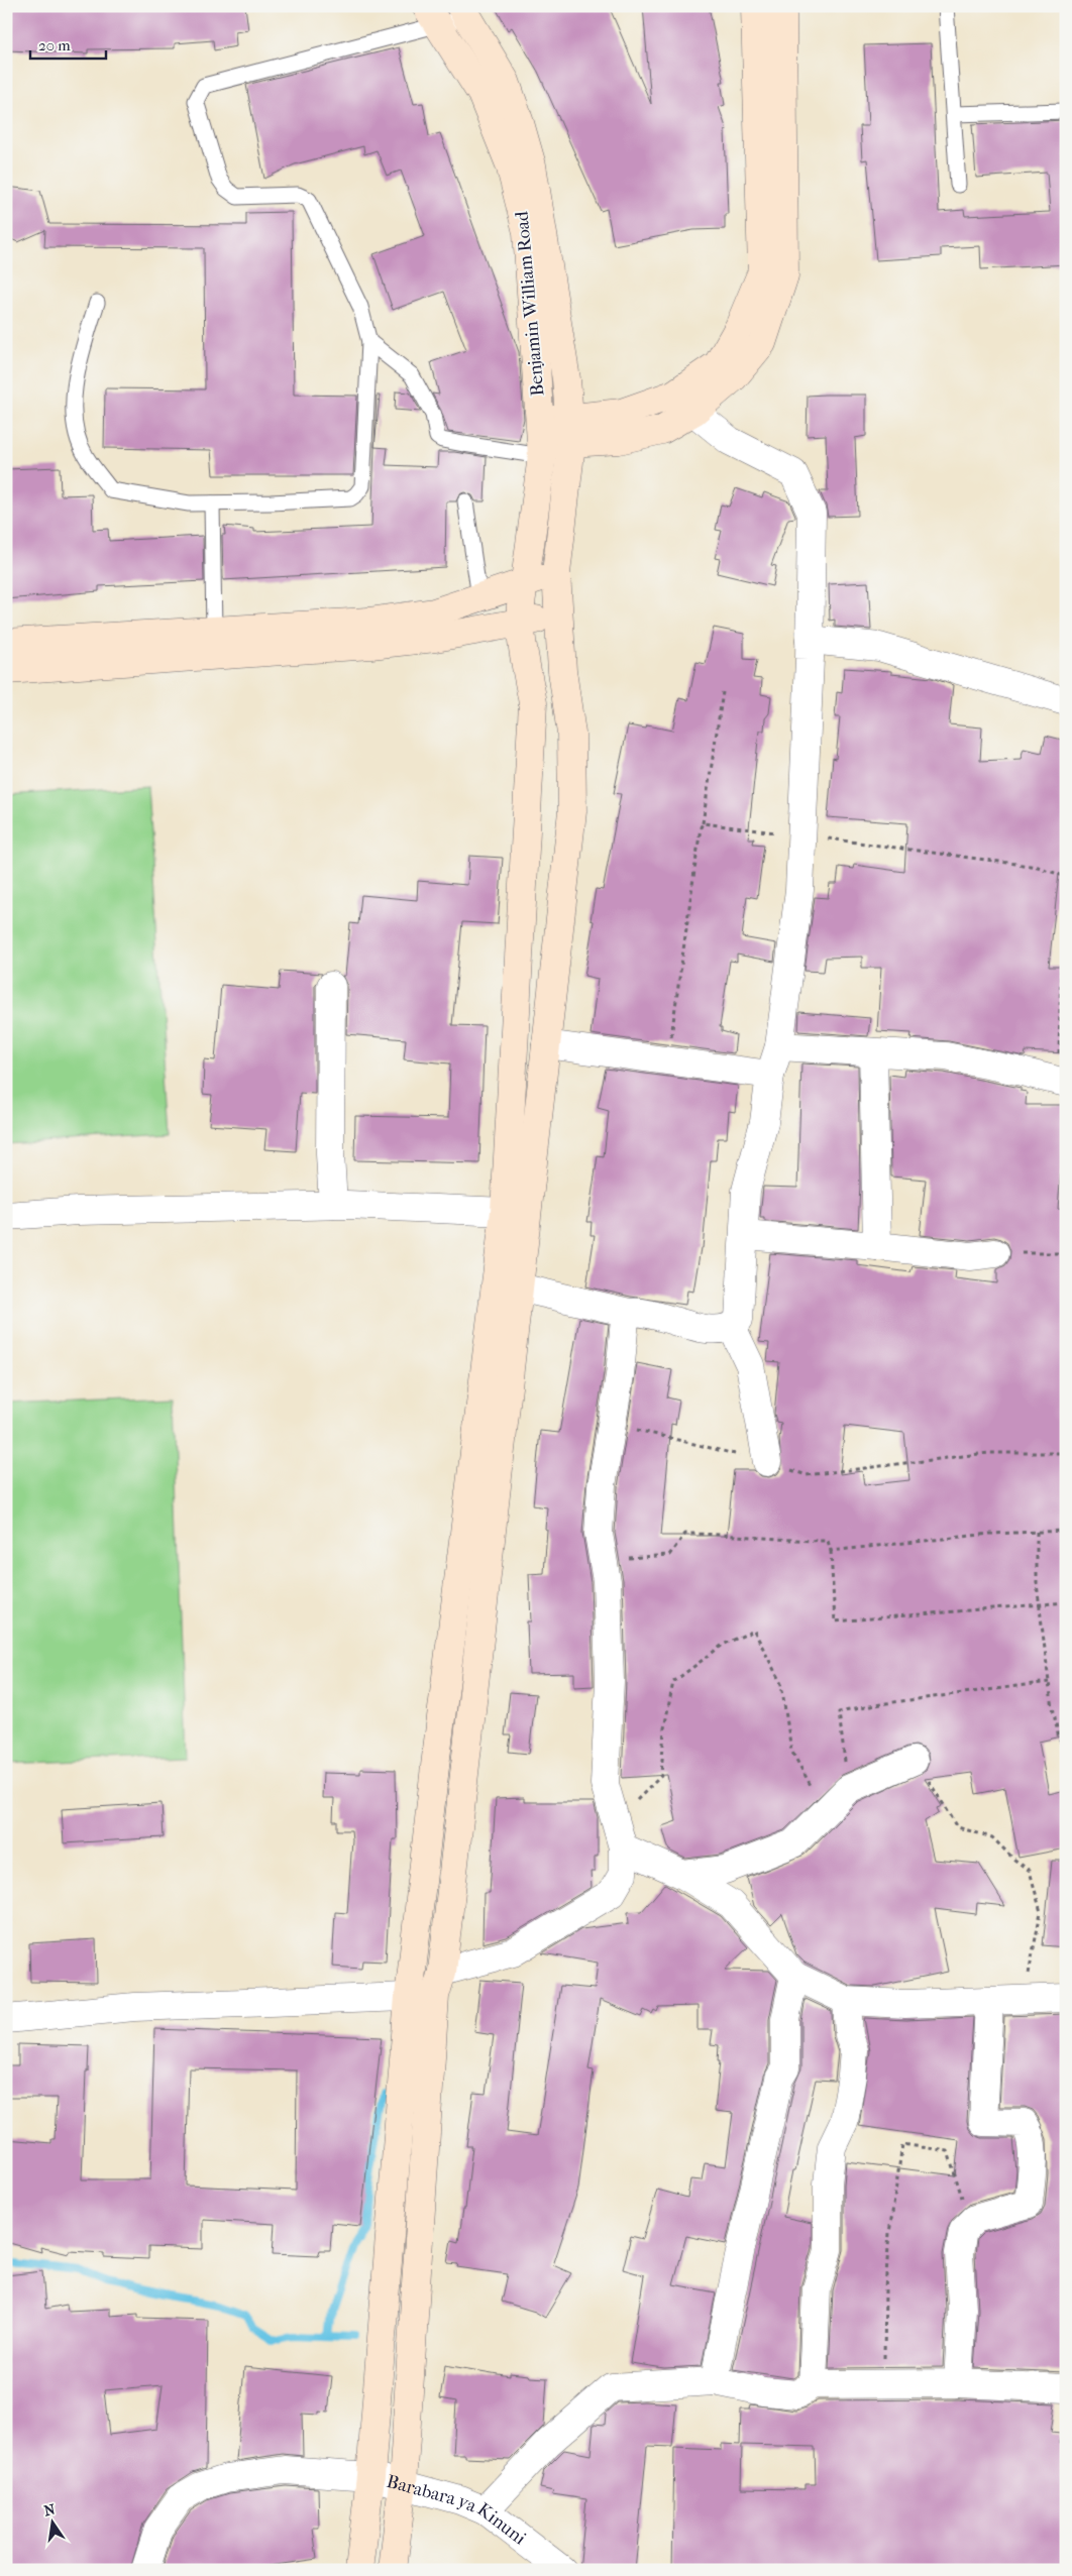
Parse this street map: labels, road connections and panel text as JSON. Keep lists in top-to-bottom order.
{
  "streets": {
    "main road": ["Benjamin William Road"],
    "street": ["Barabara ya Kinuni"]
  },
  "scale_bar": "20 m",
  "north": "top"
}
